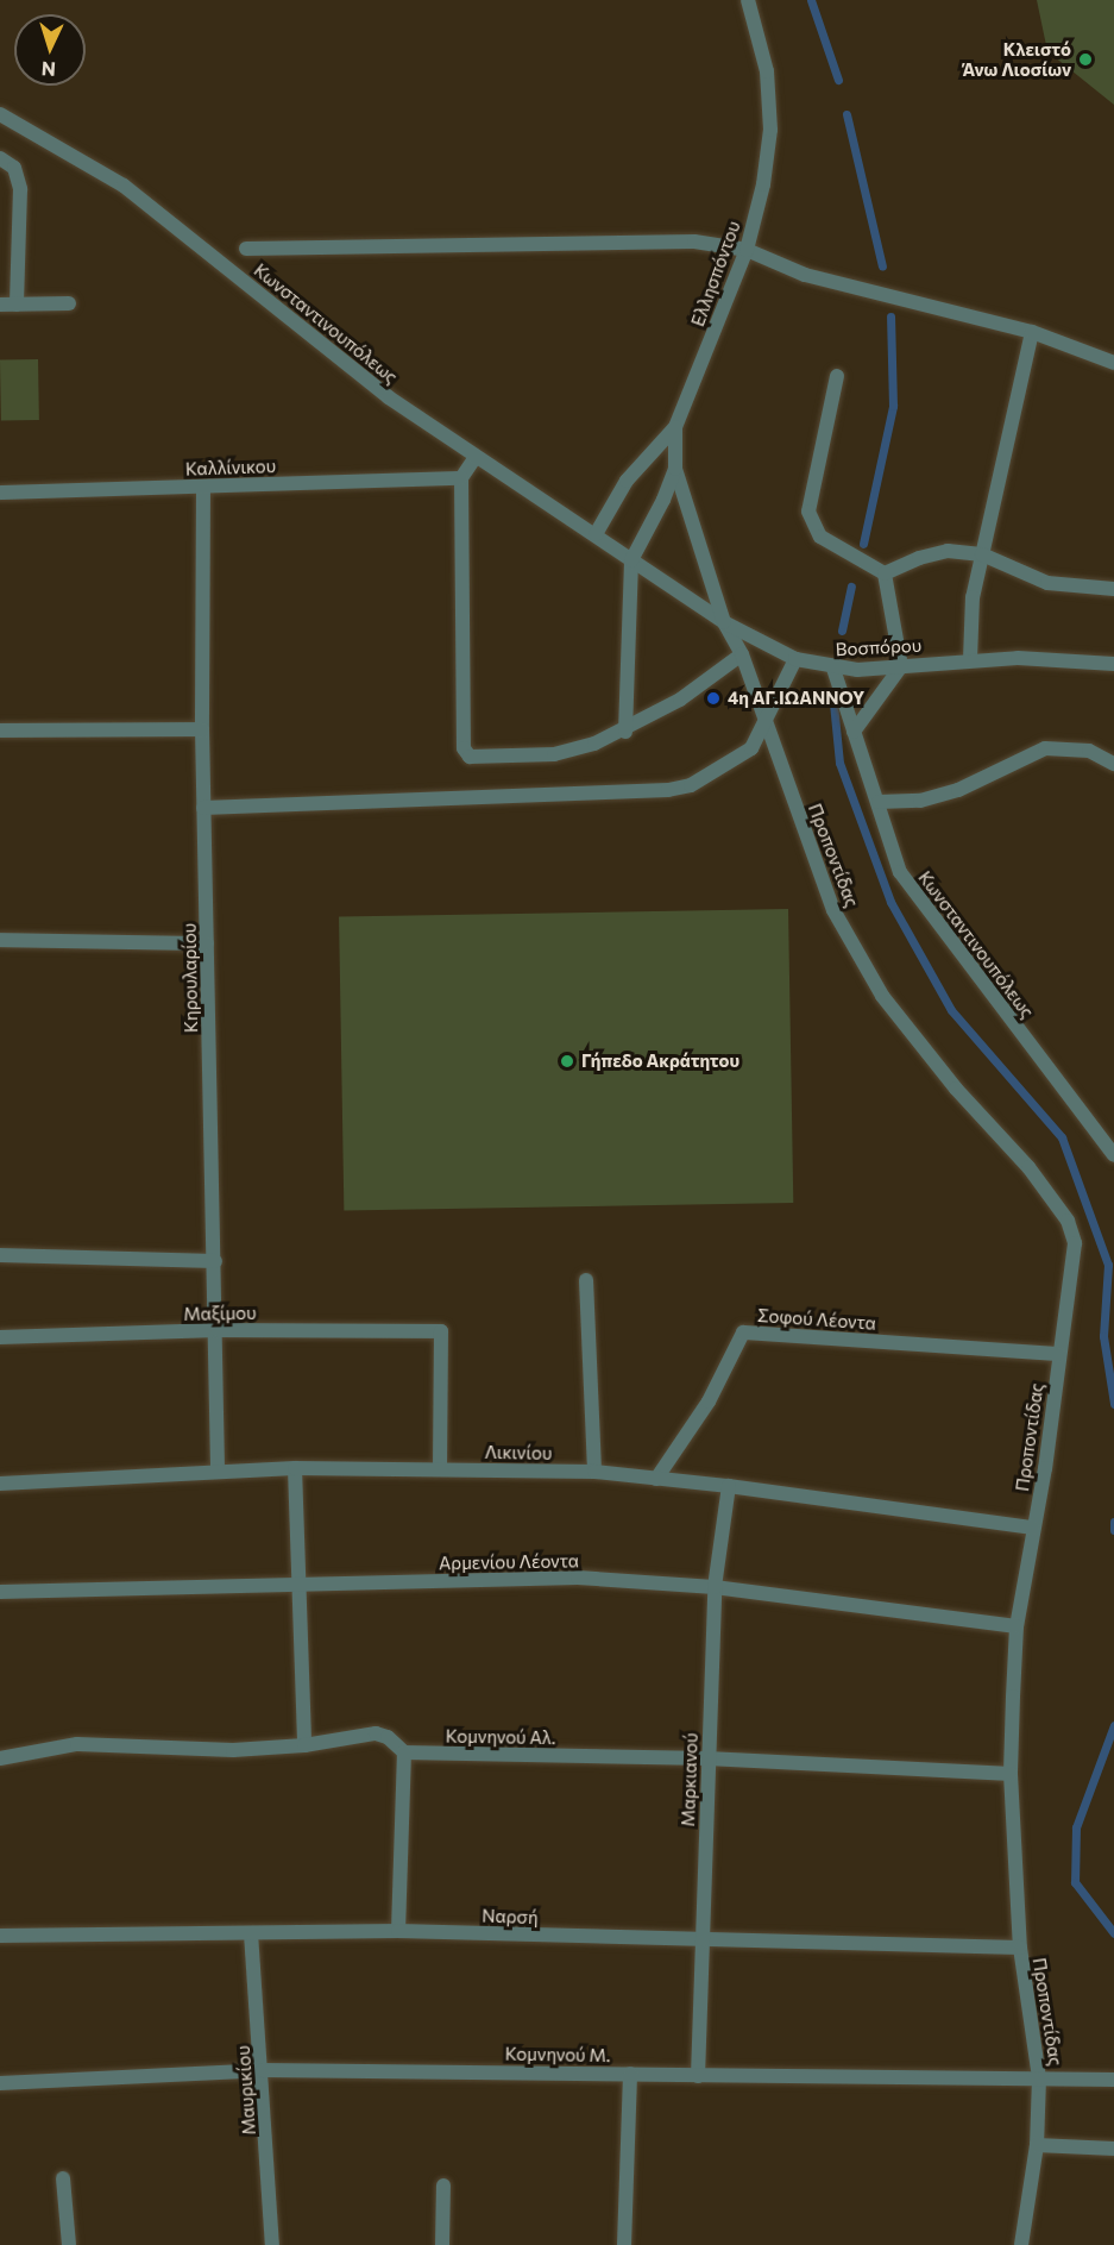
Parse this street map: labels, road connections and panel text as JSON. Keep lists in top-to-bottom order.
{
  "streets": {
    "street": [
      "Ελλησπόντου",
      "Κωνσταντινουπόλεως",
      "Καλλίνικου",
      "Βοσπόρου",
      "Προποντίδας",
      "Κηρουλαρίου",
      "Μαξίμου",
      "Σοφού Λέοντα",
      "Λικινίου",
      "Αρμενίου Λέοντα",
      "Κομνηνού Αλ.",
      "Μαρκιανού",
      "Ναρσή",
      "Κομνηνού Μ.",
      "Μαυρικίου"
    ]
  },
  "crossings": [
    ["Ελλησπόντου", "Κωνσταντινουπόλεως"],
    ["Ελλησπόντου", "Βοσπόρου"],
    ["Ελλησπόντου", "Προποντίδας"],
    ["Κωνσταντινουπόλεως", "Βοσπόρου"],
    ["Καλλίνικου", "Κηρουλαρίου"],
    ["Βοσπόρου", "Προποντίδας"],
    ["Προποντίδας", "Σοφού Λέοντα"],
    ["Προποντίδας", "Λικινίου"],
    ["Προποντίδας", "Αρμενίου Λέοντα"],
    ["Προποντίδας", "Κομνηνού Αλ."],
    ["Προποντίδας", "Ναρσή"],
    ["Προποντίδας", "Κομνηνού Μ."],
    ["Κηρουλαρίου", "Μαξίμου"],
    ["Κηρουλαρίου", "Λικινίου"],
    ["Μαξίμου", "Λικινίου"],
    ["Σοφού Λέοντα", "Λικινίου"],
    ["Λικινίου", "Μαρκιανού"],
    ["Αρμενίου Λέοντα", "Μαρκιανού"],
    ["Κομνηνού Αλ.", "Μαρκιανού"],
    ["Μαρκιανού", "Ναρσή"],
    ["Μαρκιανού", "Κομνηνού Μ."],
    ["Ναρσή", "Μαυρικίου"],
    ["Κομνηνού Μ.", "Μαυρικίου"]
  ],
  "places": ["Κλειστό Άνω Λιοσίων", "4η ΑΓ.ΙΩΑΝΝΟΥ", "Γήπεδο Ακράτητου"],
  "north": "bottom"
}
